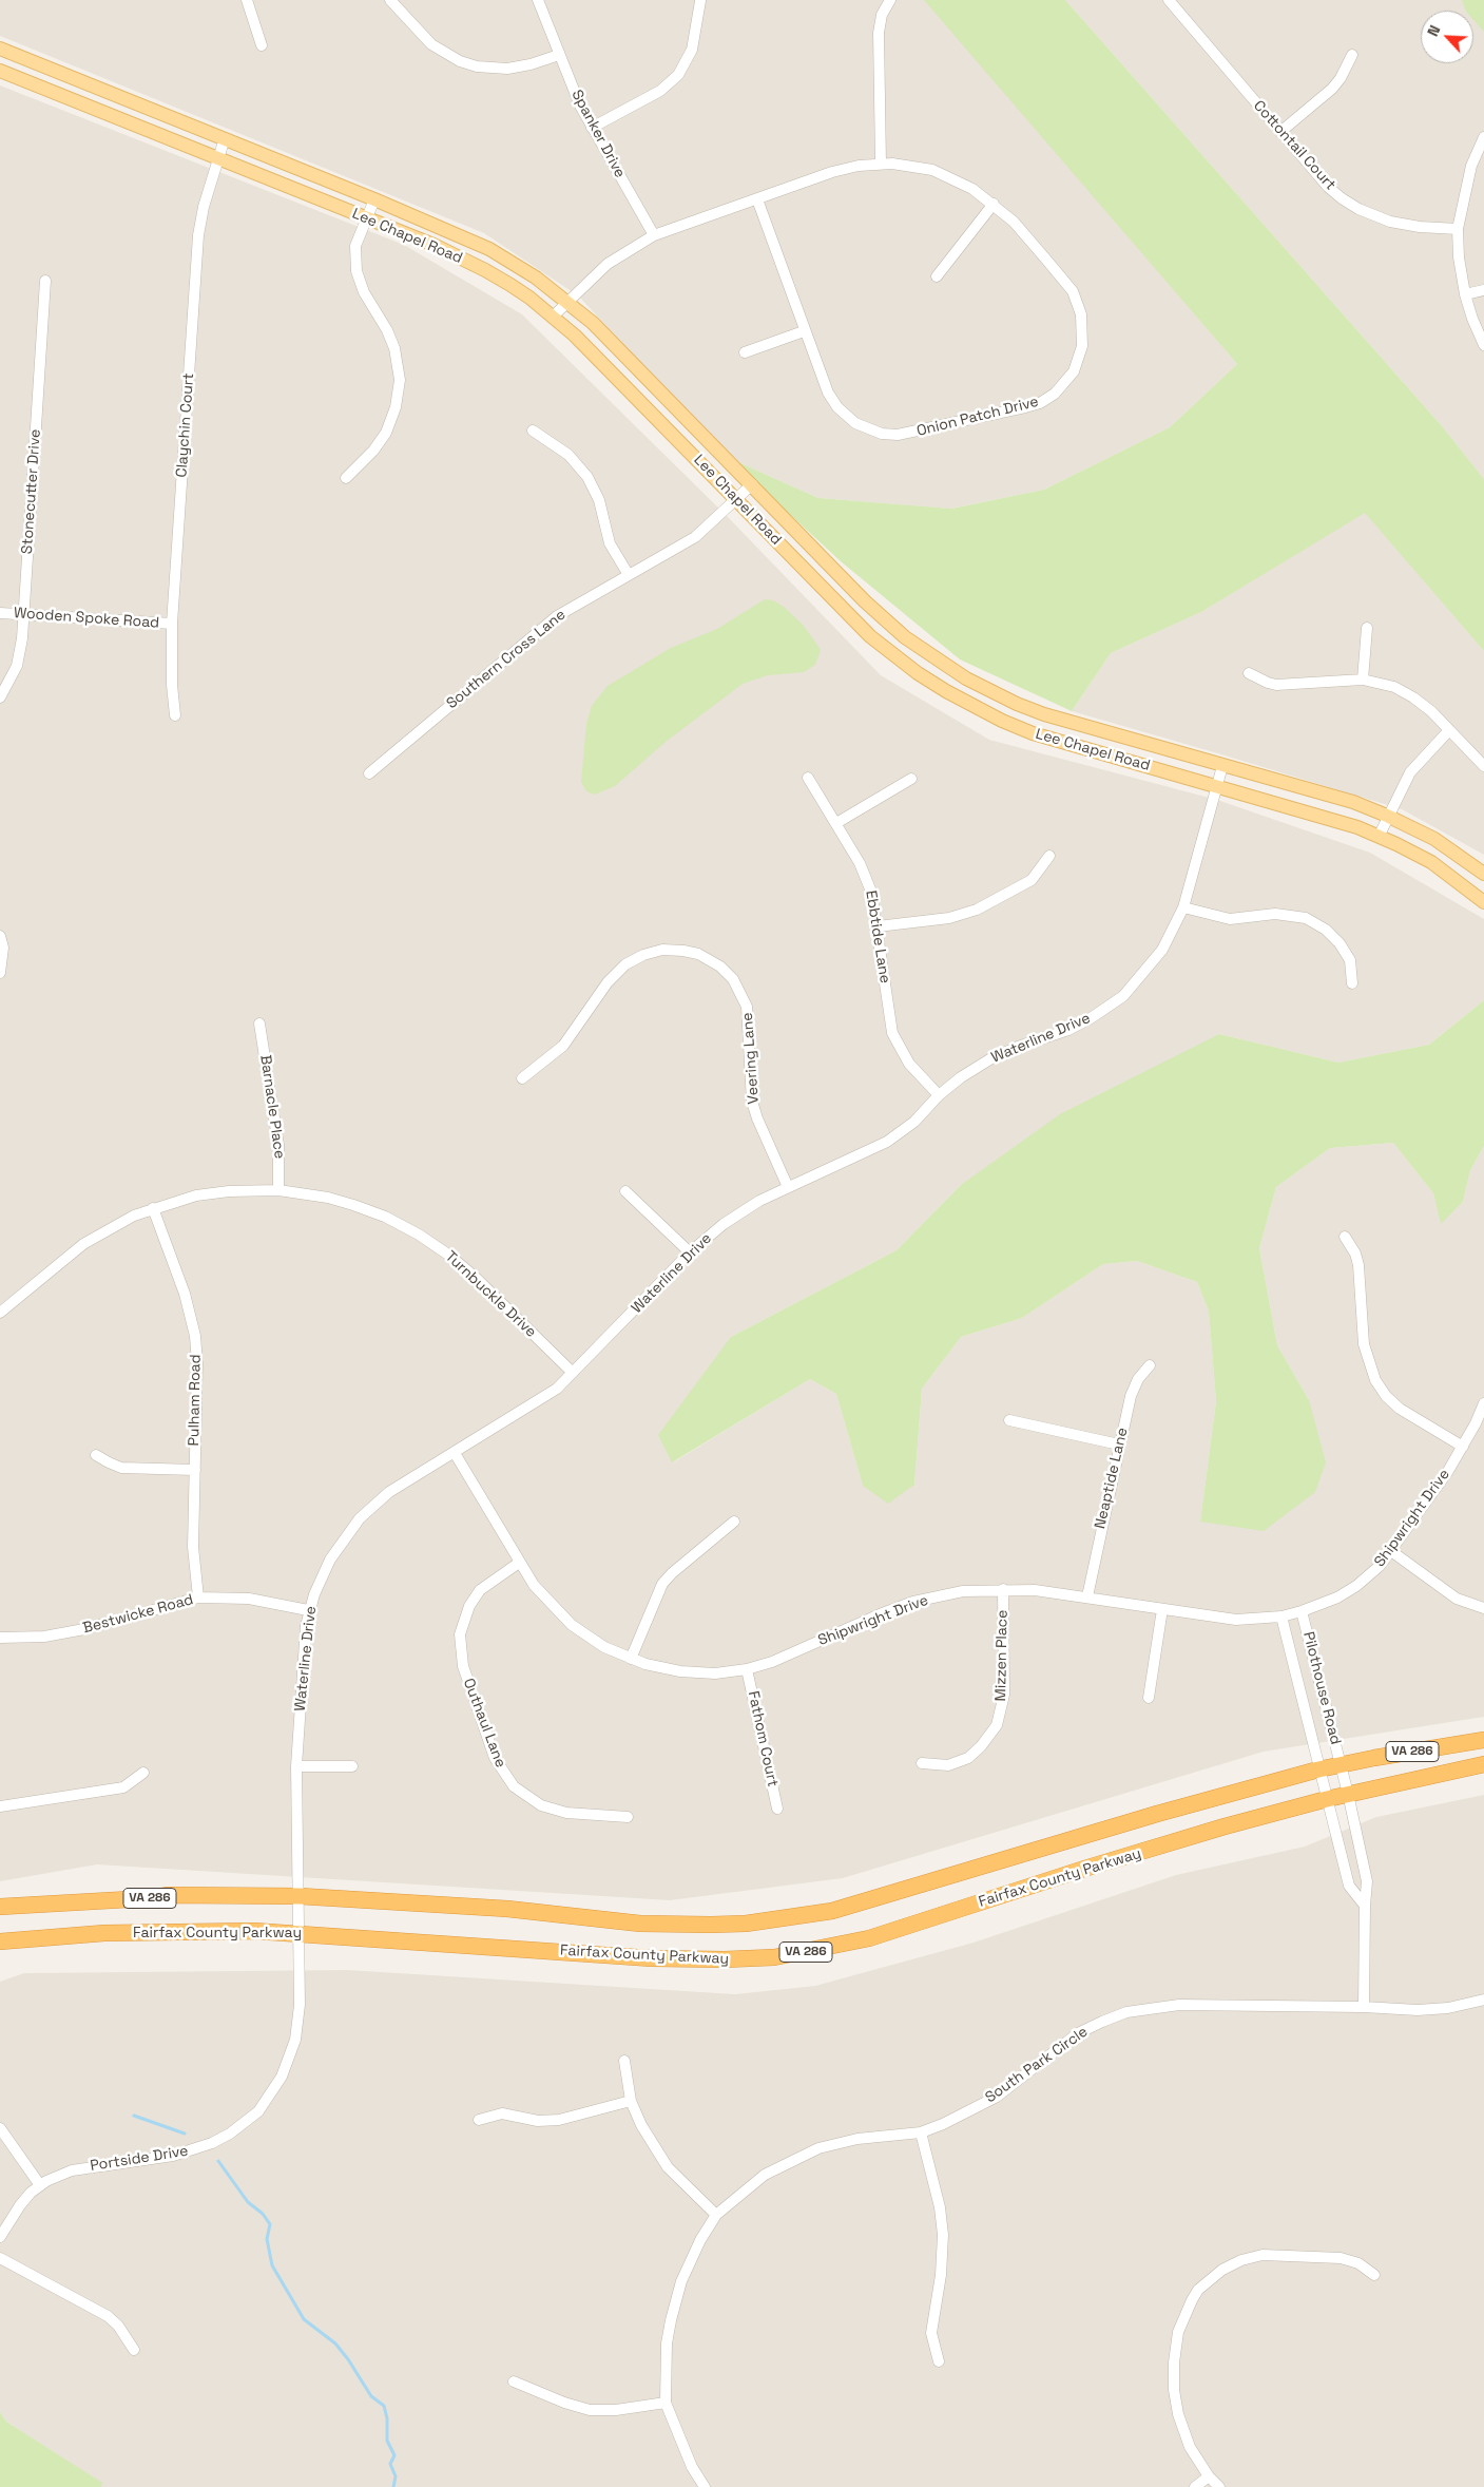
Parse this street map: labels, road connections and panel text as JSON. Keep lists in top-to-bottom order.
{
  "streets": {
    "highway": ["VA 286", "Fairfax County Parkway"],
    "main road": ["Lee Chapel Road"],
    "street": [
      "Spanker Drive",
      "Cottontail Court",
      "Onion Patch Drive",
      "Claychin Court",
      "Stonecutter Drive",
      "Wooden Spoke Road",
      "Southern Cross Lane",
      "Ebbtide Lane",
      "Waterline Drive",
      "Veering Lane",
      "Barnacle Place",
      "Turnbuckle Drive",
      "Pulham Road",
      "Neaptide Lane",
      "Shipwright Drive",
      "Bestwicke Road",
      "Mizzen Place",
      "Pilothouse Road",
      "Outhaul Lane",
      "Fathom Court",
      "South Park Circle",
      "Portside Drive"
    ]
  },
  "crossings": [
    ["Spanker Drive", "Onion Patch Drive"],
    ["Lee Chapel Road", "Onion Patch Drive"],
    ["Lee Chapel Road", "Claychin Court"],
    ["Lee Chapel Road", "Southern Cross Lane"],
    ["Lee Chapel Road", "Waterline Drive"],
    ["Claychin Court", "Wooden Spoke Road"],
    ["Stonecutter Drive", "Wooden Spoke Road"],
    ["Ebbtide Lane", "Waterline Drive"],
    ["Waterline Drive", "Veering Lane"],
    ["Waterline Drive", "Turnbuckle Drive"],
    ["Waterline Drive", "Shipwright Drive"],
    ["Waterline Drive", "Bestwicke Road"],
    ["Waterline Drive", "VA 286"],
    ["Waterline Drive", "Portside Drive"],
    ["Barnacle Place", "Turnbuckle Drive"],
    ["Turnbuckle Drive", "Pulham Road"],
    ["Pulham Road", "Bestwicke Road"],
    ["Neaptide Lane", "Shipwright Drive"],
    ["Shipwright Drive", "Mizzen Place"],
    ["Shipwright Drive", "Pilothouse Road"],
    ["Shipwright Drive", "Outhaul Lane"],
    ["Shipwright Drive", "Fathom Court"],
    ["Pilothouse Road", "VA 286"],
    ["Pilothouse Road", "Fairfax County Parkway"],
    ["Pilothouse Road", "South Park Circle"],
    ["VA 286", "Portside Drive"],
    ["Fairfax County Parkway", "Portside Drive"]
  ],
  "north": "top left"
}
